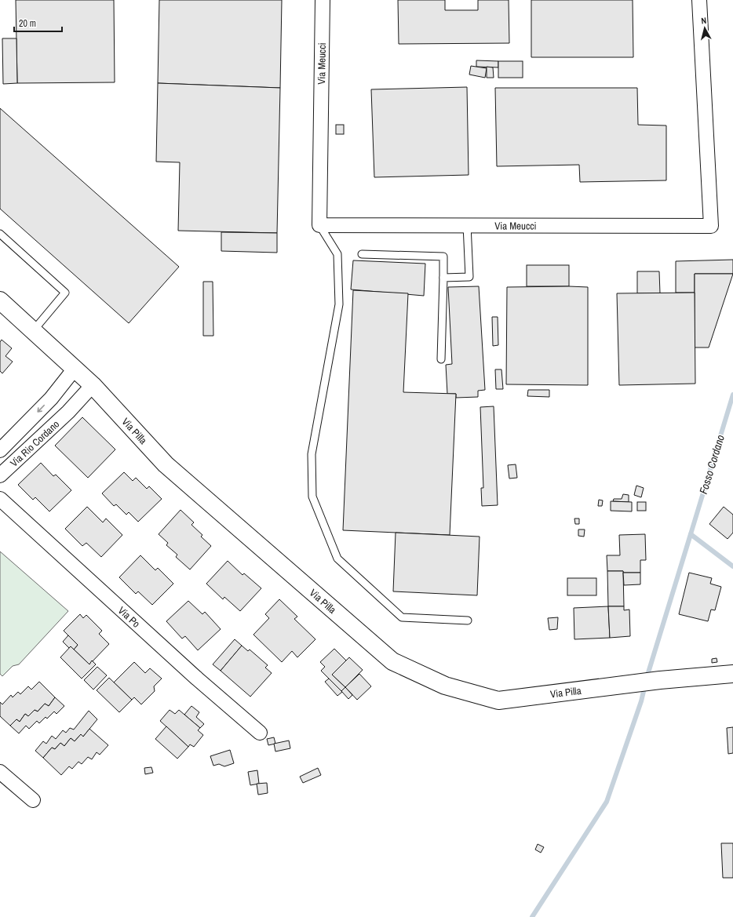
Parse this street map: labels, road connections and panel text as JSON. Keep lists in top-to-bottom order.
{
  "streets": {
    "main road": ["Via Pilla"],
    "street": ["Via Meucci", "Via Rio Cordano", "Via Po"]
  },
  "crossings": [
    ["Via Pilla", "Via Rio Cordano"]
  ],
  "water": ["Fosso Cordano"],
  "scale_bar": "20 m",
  "north": "top"
}
